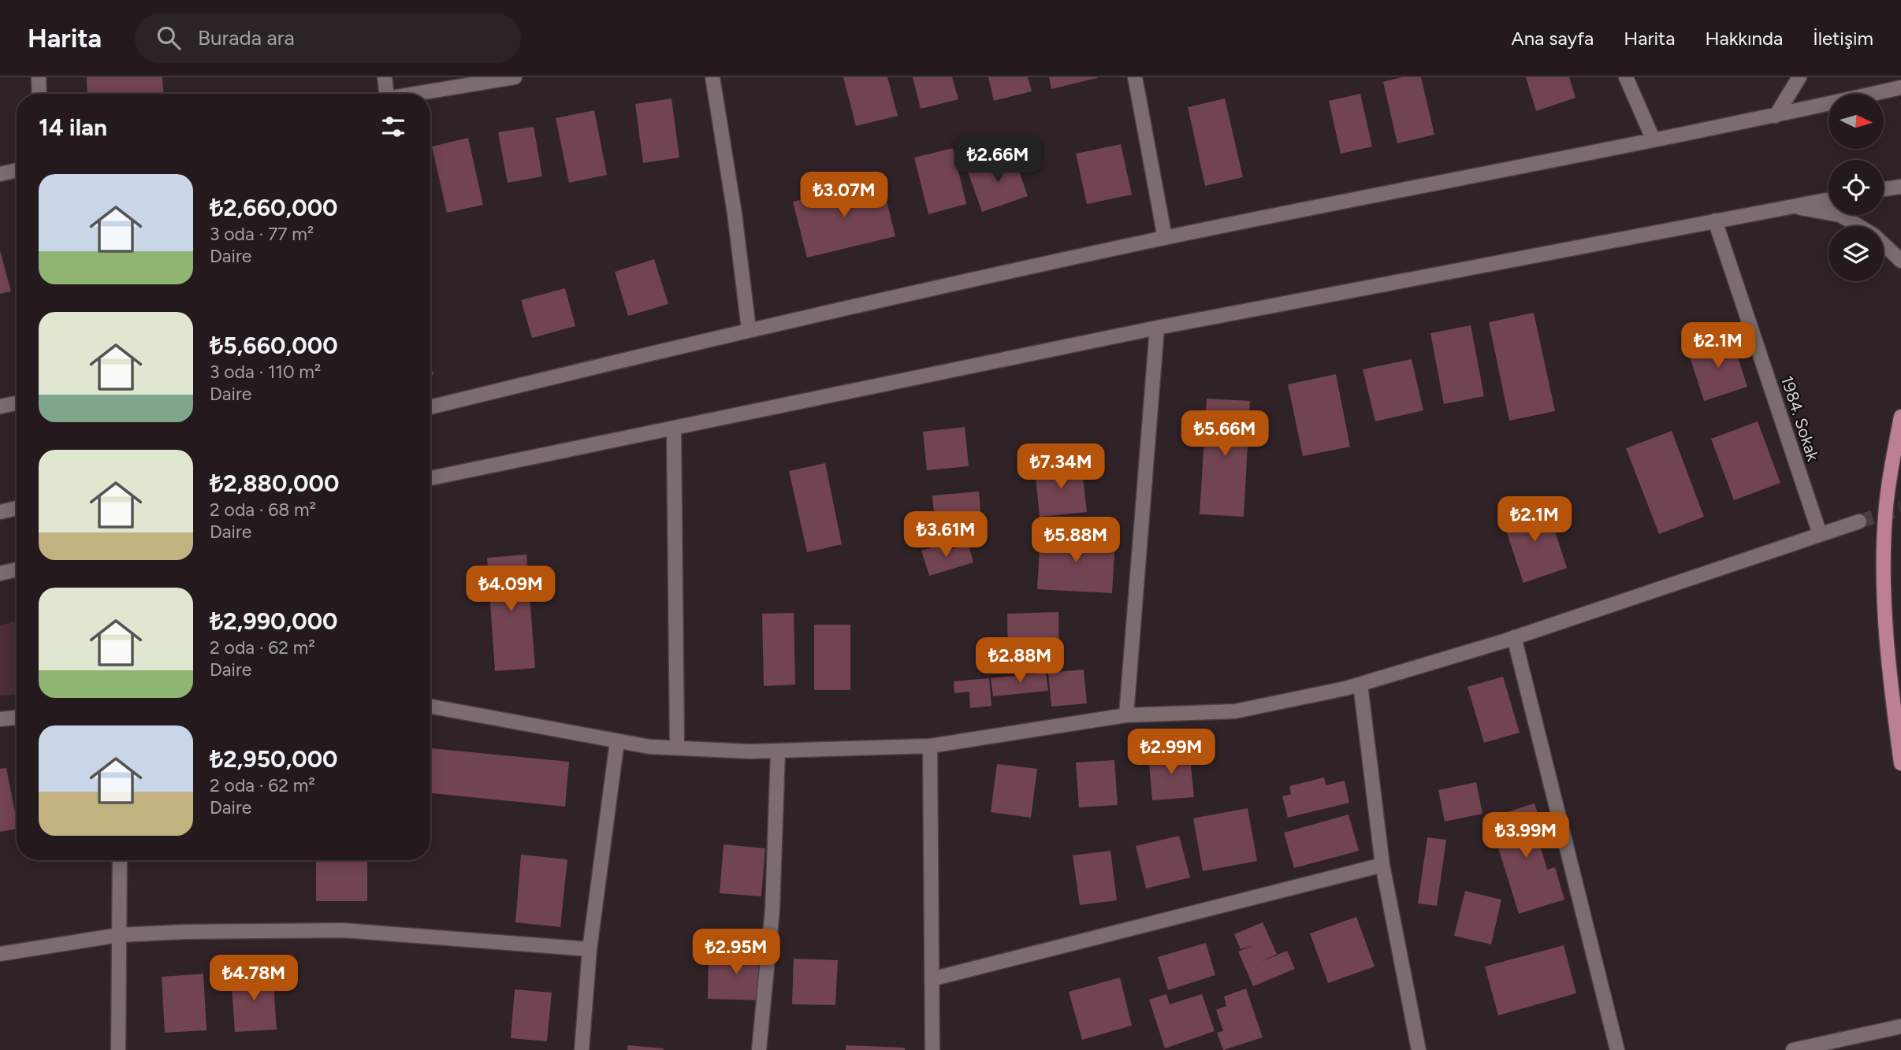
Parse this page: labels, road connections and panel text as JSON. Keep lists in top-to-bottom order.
{
  "streets": {
    "street": ["1984. Sokak"]
  },
  "north": "right",
  "page": {
    "header": "Harita",
    "search": "Burada ara",
    "nav": [
      "Ana sayfa",
      "Harita",
      "Hakkında",
      "İletişim"
    ],
    "heading": "14 ilan",
    "price": [
      "₺2.66M",
      "₺3.07M",
      "₺2.1M",
      "₺5.66M",
      "₺7.34M",
      "₺2.1M",
      "₺3.61M",
      "₺5.88M",
      "₺4.09M",
      "₺2.88M",
      "₺2.99M",
      "₺3.99M",
      "₺2.95M",
      "₺4.78M"
    ],
    "list": [
      {
        "name": "₺2,660,000",
        "note": "3 oda · 77 m² · Daire"
      },
      {
        "name": "₺5,660,000",
        "note": "3 oda · 110 m² · Daire"
      },
      {
        "name": "₺2,880,000",
        "note": "2 oda · 68 m² · Daire"
      },
      {
        "name": "₺2,990,000",
        "note": "2 oda · 62 m² · Daire"
      },
      {
        "name": "₺2,950,000",
        "note": "2 oda · 62 m² · Daire"
      }
    ]
  }
}
